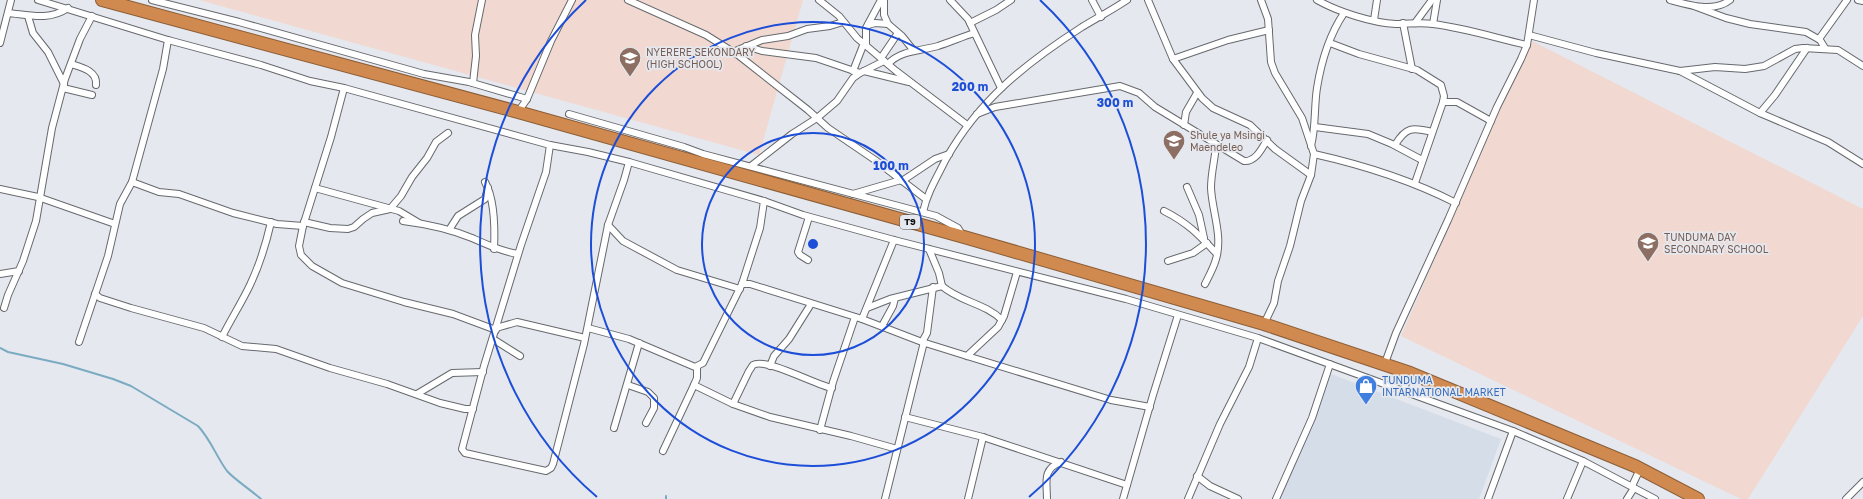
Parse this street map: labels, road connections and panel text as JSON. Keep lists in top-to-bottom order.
{
  "streets": {
    "highway": ["T9"]
  },
  "places": {
    "school or university": ["NYERERE SEKONDARY (HIGH SCHOOL)", "Shule ya Msingi Maendeleo", "TUNDUMA DAY SECONDARY SCHOOL"],
    "shop": ["TUNDUMA INTARNATIONAL MARKET"]
  },
  "rings": ["200 m", "300 m", "100 m"]
}
